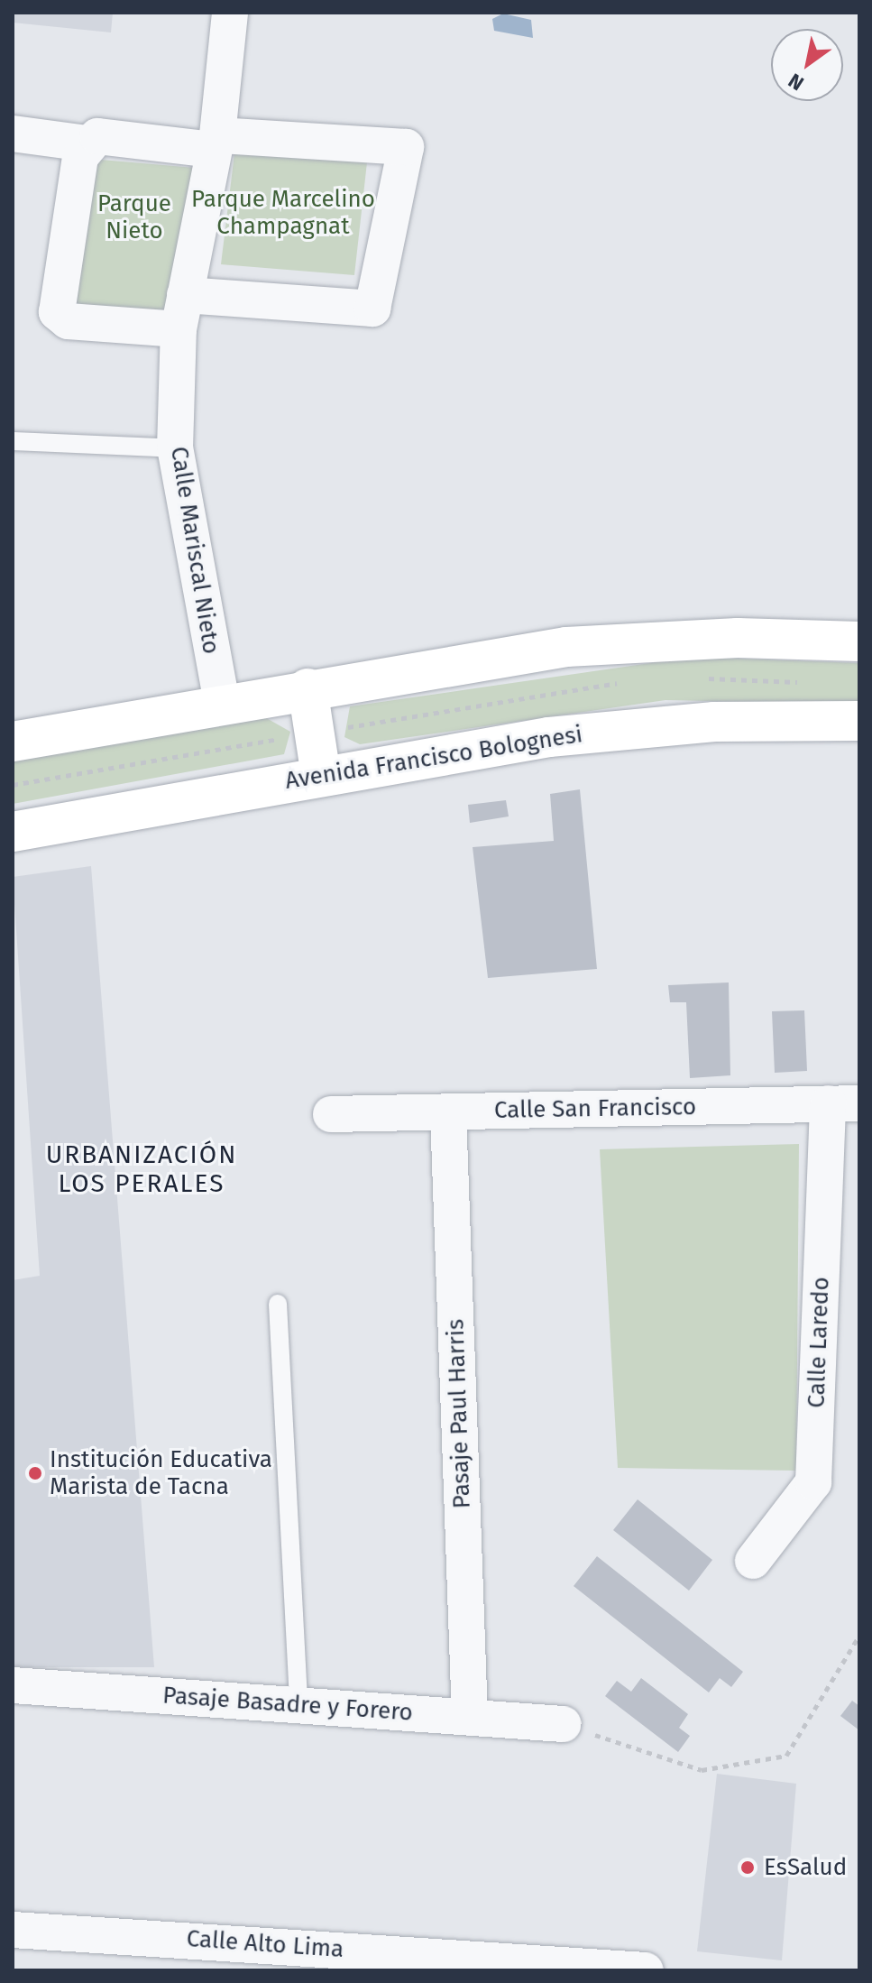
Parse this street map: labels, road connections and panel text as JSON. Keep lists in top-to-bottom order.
{
  "streets": {
    "main road": ["Avenida Francisco Bolognesi"],
    "street": [
      "Calle Mariscal Nieto",
      "Calle San Francisco",
      "Calle Laredo",
      "Pasaje Paul Harris",
      "Pasaje Basadre y Forero",
      "Calle Alto Lima"
    ]
  },
  "crossings": [
    ["Calle San Francisco", "Calle Laredo"],
    ["Calle San Francisco", "Pasaje Paul Harris"],
    ["Pasaje Paul Harris", "Pasaje Basadre y Forero"]
  ],
  "districts": ["URBANIZACIÓN LOS PERALES"],
  "parks": ["Parque Marcelino Champagnat", "Parque Nieto"],
  "places": ["Institución Educativa Marista de Tacna", "EsSalud"],
  "north": "bottom left"
}
